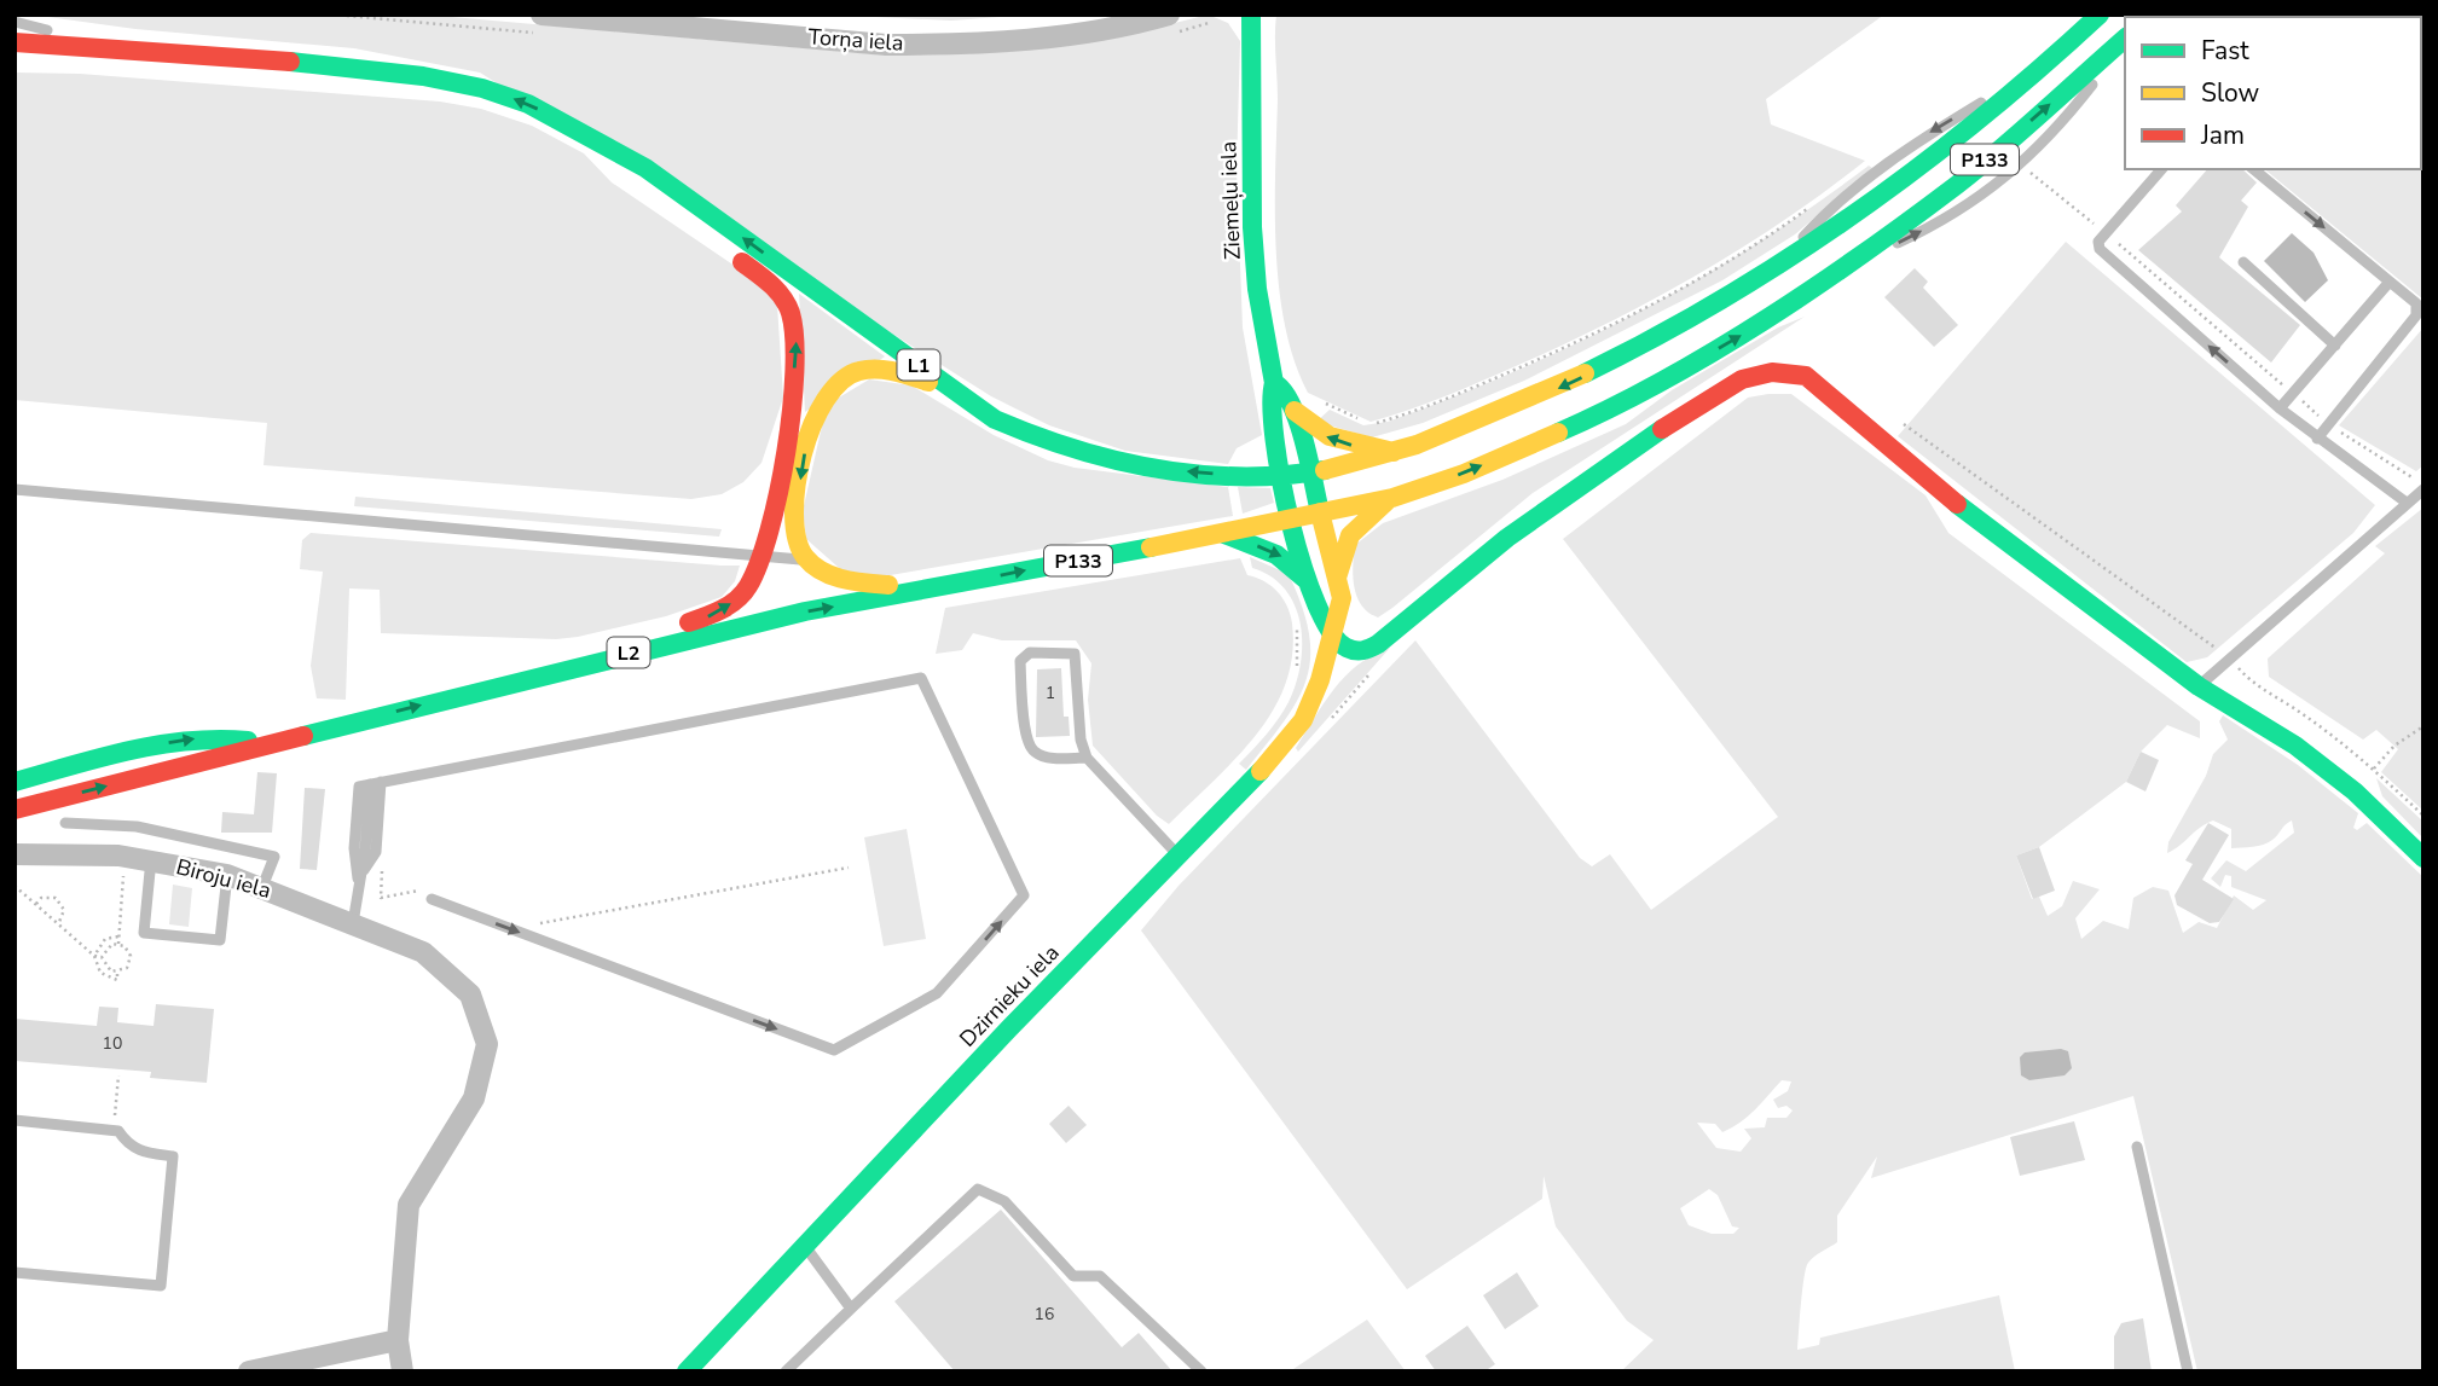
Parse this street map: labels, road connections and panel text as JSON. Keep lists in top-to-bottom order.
{
  "streets": {
    "main road": [
      "P133",
      "Ziemeļu iela",
      "L1",
      "L2",
      "Dzirnieku iela"
    ],
    "street": ["Torņa iela", "Biroju iela"]
  },
  "crossings": [
    ["P133", "Ziemeļu iela"],
    ["P133", "L1"],
    ["P133", "L2"],
    ["P133", "Dzirnieku iela"],
    ["Ziemeļu iela", "L1"],
    ["Ziemeļu iela", "Dzirnieku iela"],
    ["L1", "Dzirnieku iela"]
  ],
  "house_numbers": ["1", "10", "16"],
  "legend": ["Fast", "Slow", "Jam"]
}
